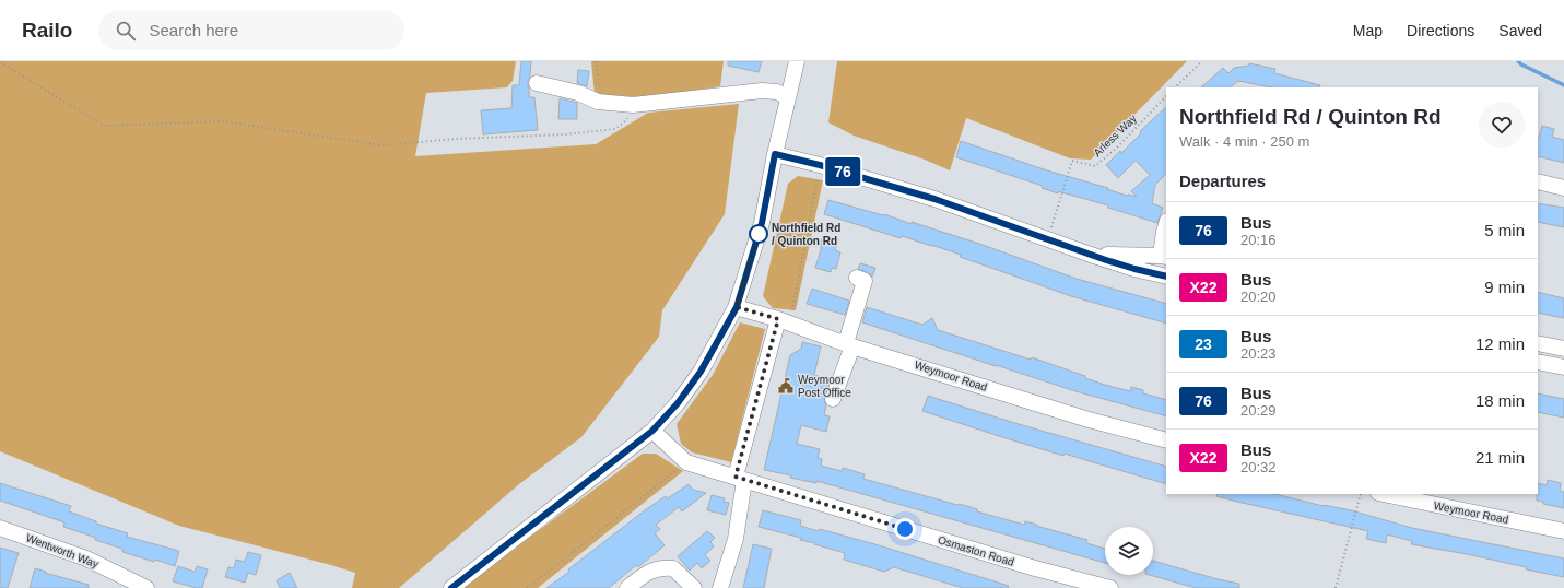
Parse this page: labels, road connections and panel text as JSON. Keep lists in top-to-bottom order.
{
  "streets": {
    "street": ["Weymoor Road", "Wentworth Way", "Osmaston Road"],
    "path": ["Arless Way"]
  },
  "places": {
    "other": ["Northfield Rd / Quinton Rd"],
    "public building": ["Weymoor Post Office"]
  },
  "lines": ["bus line 76"],
  "page": {
    "header": "Railo",
    "search": "Search here",
    "nav": ["Map", "Directions", "Saved"],
    "on_map": "76",
    "heading": [
      ["Northfield Rd / Quinton Rd", "Walk · 4 min · 250 m"],
      "Departures"
    ],
    "list": [
      {
        "mark": "76",
        "name": "Bus",
        "note": "20:16",
        "value": "5 min"
      },
      {
        "mark": "X22",
        "name": "Bus",
        "note": "20:20",
        "value": "9 min"
      },
      {
        "mark": "23",
        "name": "Bus",
        "note": "20:23",
        "value": "12 min"
      },
      {
        "mark": "76",
        "name": "Bus",
        "note": "20:29",
        "value": "18 min"
      },
      {
        "mark": "X22",
        "name": "Bus",
        "note": "20:32",
        "value": "21 min"
      }
    ]
  }
}
